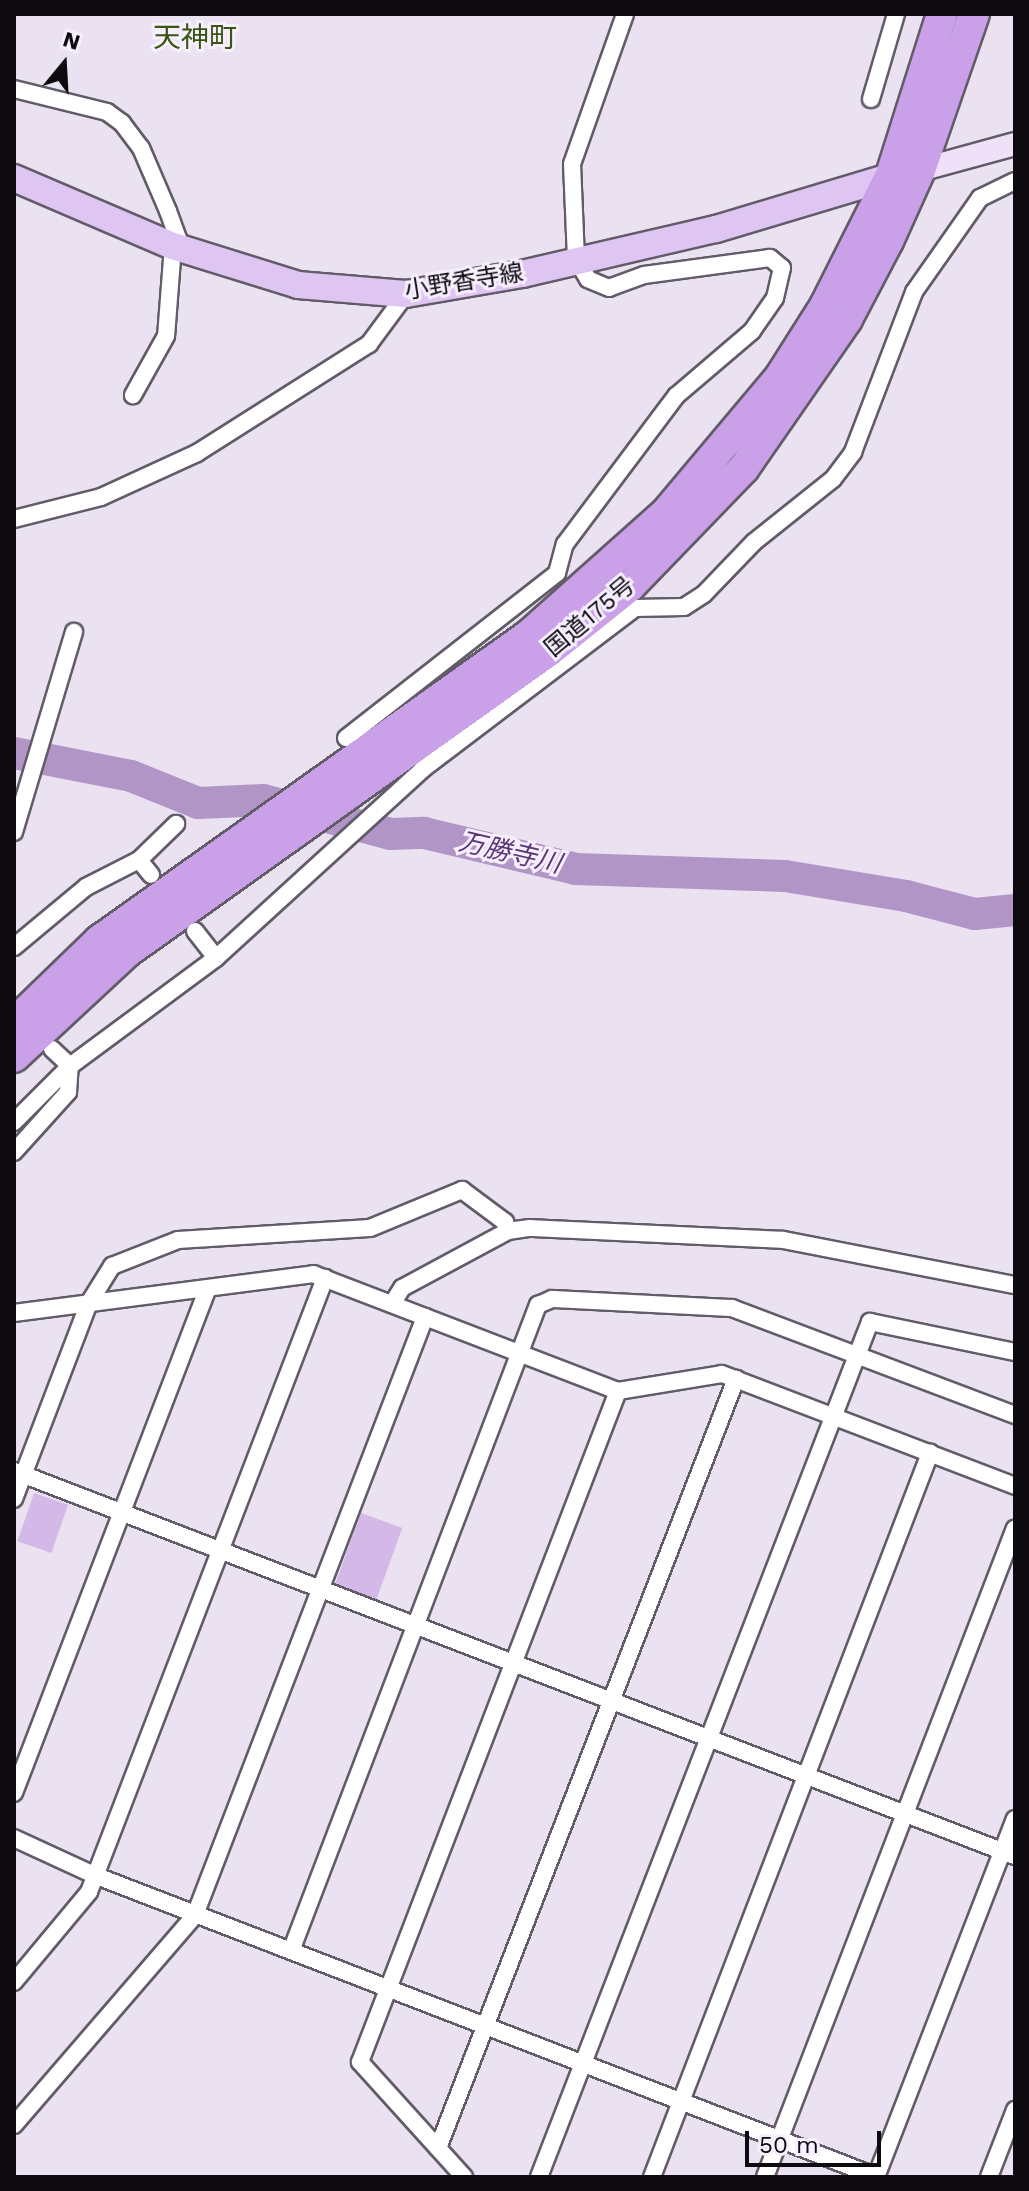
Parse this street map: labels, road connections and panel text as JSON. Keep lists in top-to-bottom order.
{
  "streets": {
    "highway": ["国道175号"],
    "main road": ["小野香寺線"]
  },
  "crossings": [
    ["小野香寺線", "国道175号"]
  ],
  "districts": ["天神町"],
  "water": ["万勝寺川"],
  "scale_bar": "50 m",
  "north": "top"
}
